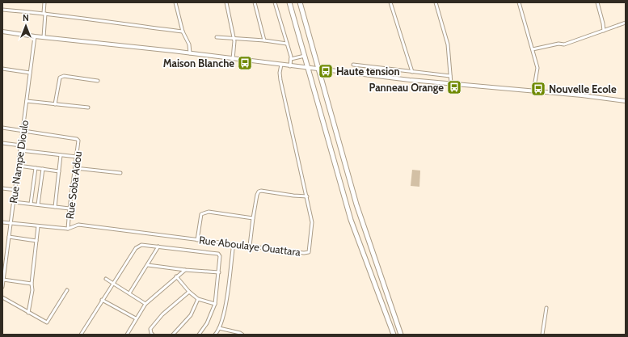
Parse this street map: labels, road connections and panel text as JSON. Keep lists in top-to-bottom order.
{
  "streets": {
    "street": ["Rue Nampe Dioulo", "Rue Soba Adou", "Rue Aboulaye Ouattara"]
  },
  "crossings": [
    ["Rue Nampe Dioulo", "Rue Soba Adou"],
    ["Rue Nampe Dioulo", "Rue Aboulaye Ouattara"],
    ["Rue Soba Adou", "Rue Aboulaye Ouattara"]
  ],
  "places": {
    "bus stop": [
      "Maison Blanche",
      "Haute tension",
      "Panneau Orange",
      "Nouvelle Ecole"
    ]
  },
  "north": "top"
}
